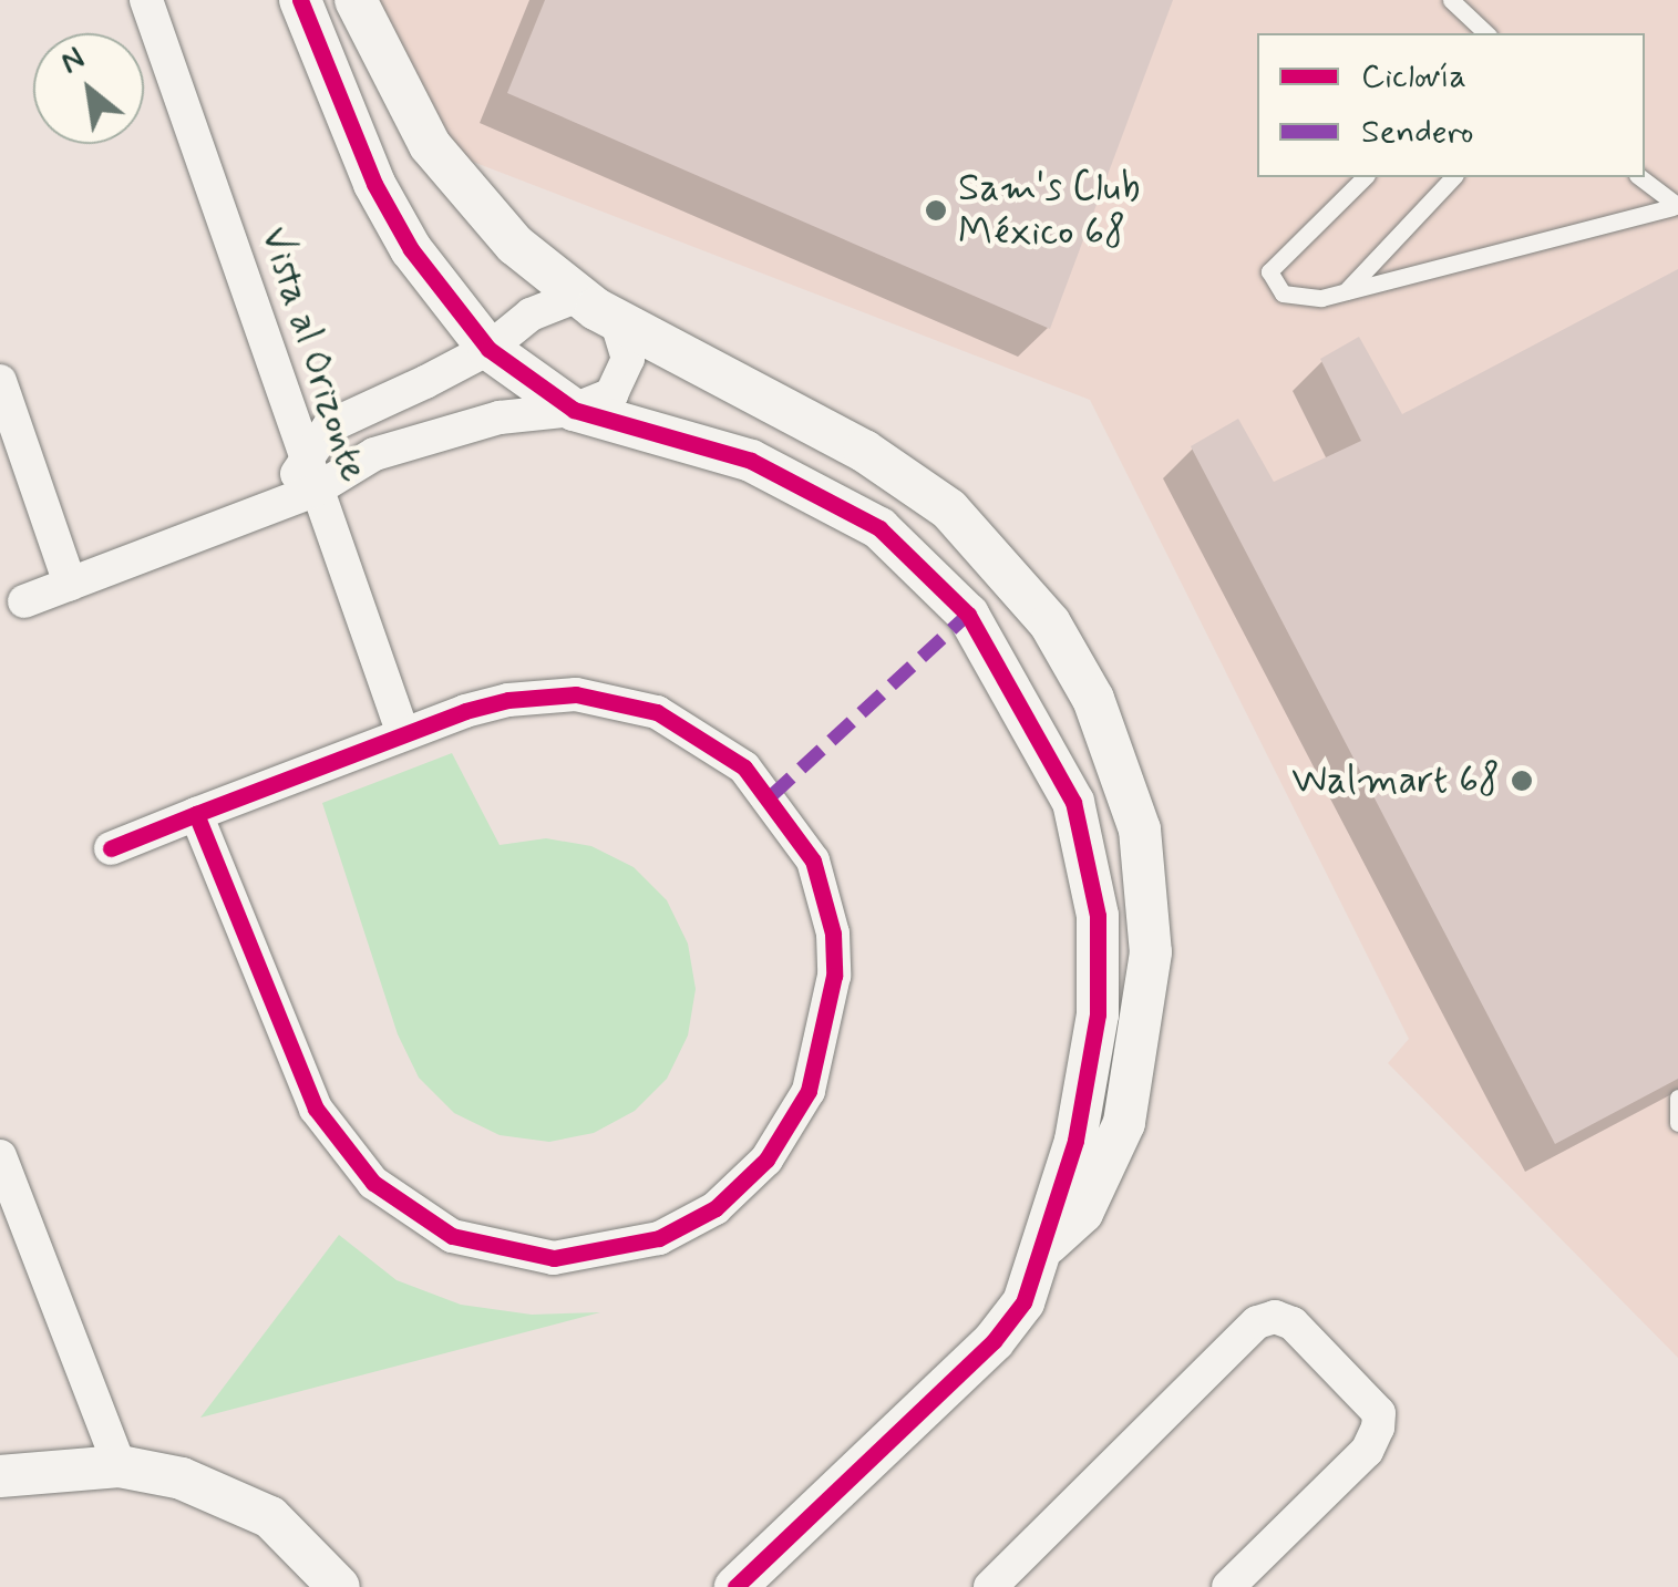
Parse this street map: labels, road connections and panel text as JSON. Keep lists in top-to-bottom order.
{
  "streets": {
    "street": ["Vista al Orizonte"]
  },
  "places": ["Sam's Club México 68", "Walmart 68"],
  "legend": ["Ciclovía", "Sendero"],
  "north": "top left"
}
